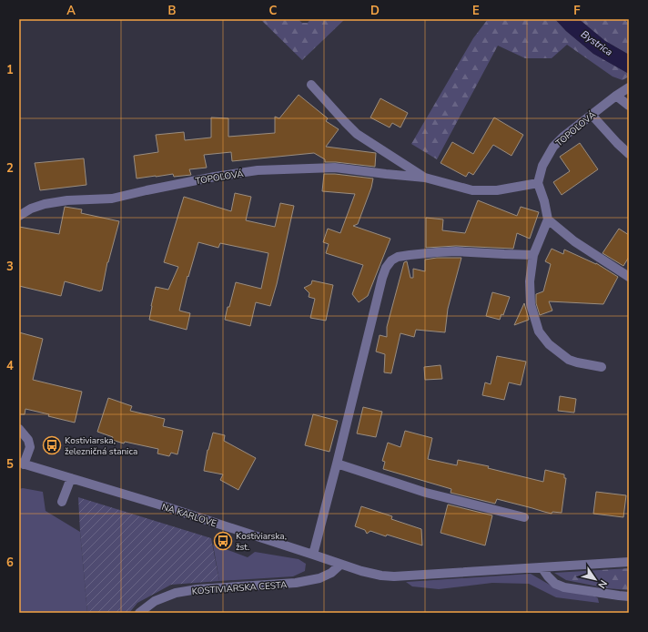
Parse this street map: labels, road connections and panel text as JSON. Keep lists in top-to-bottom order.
{
  "streets": {
    "street": ["TOPOĽOVÁ", "NA KARLOVE", "KOSTIVIARSKA CESTA"]
  },
  "water": ["Bystrica"],
  "places": {
    "bus stop": ["Kostiviarska, železničná stanica", "Kostiviarska, žst."]
  },
  "north": "bottom right",
  "grid": {
    "columns": [
      "A",
      "B",
      "C",
      "D",
      "E",
      "F"
    ],
    "rows": [
      "1",
      "2",
      "3",
      "4",
      "5",
      "6"
    ]
  }
}
